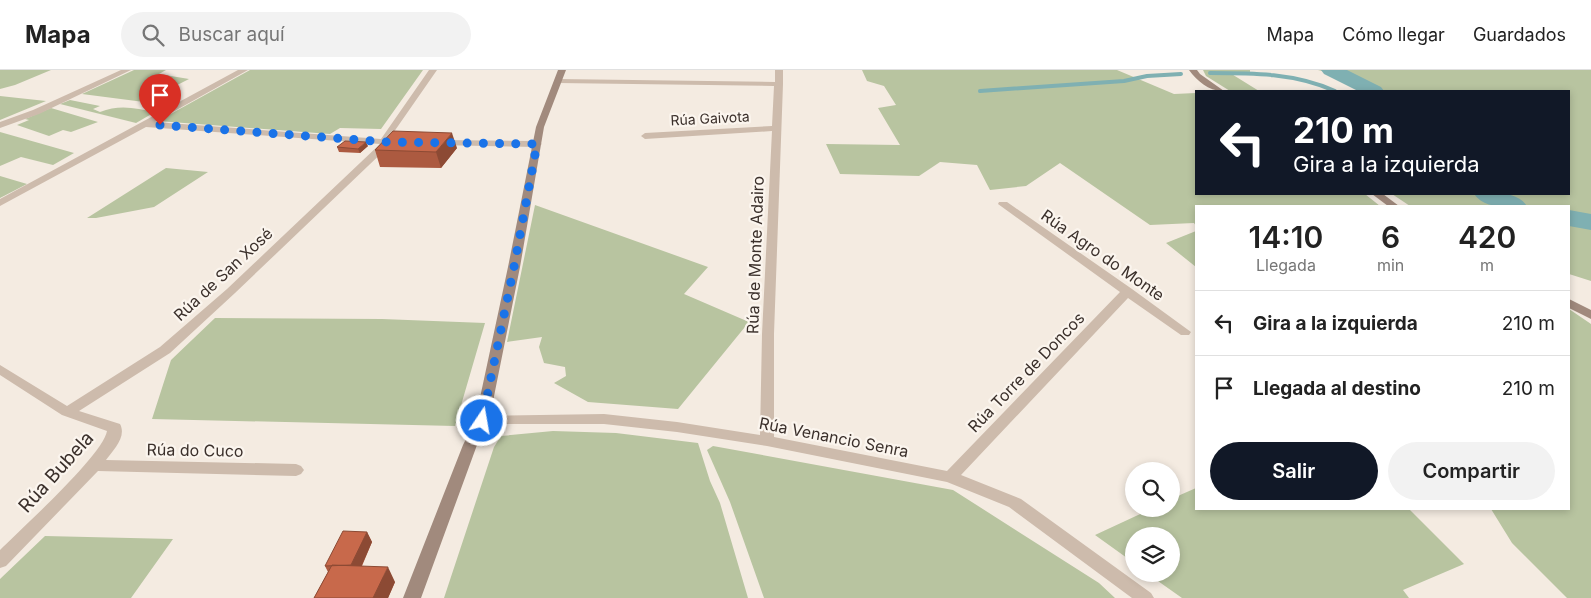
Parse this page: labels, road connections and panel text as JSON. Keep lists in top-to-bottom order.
{
  "streets": {
    "street": [
      "Rúa Gaivota",
      "Rúa de Monte Adairo",
      "Rúa Agro do Monte",
      "Rúa de San Xosé",
      "Rúa Torre de Doncos",
      "Rúa Venancio Senra",
      "Rúa do Cuco",
      "Rúa Bubela"
    ]
  },
  "crossings": [
    ["Rúa Gaivota", "Rúa de Monte Adairo"],
    ["Rúa de Monte Adairo", "Rúa Venancio Senra"],
    ["Rúa Agro do Monte", "Rúa Torre de Doncos"],
    ["Rúa de San Xosé", "Rúa Bubela"],
    ["Rúa Torre de Doncos", "Rúa Venancio Senra"],
    ["Rúa do Cuco", "Rúa Bubela"]
  ],
  "page": {
    "header": "Mapa",
    "search": "Buscar aquí",
    "nav": ["Mapa", "Cómo llegar", "Guardados"],
    "turn": ["210 m", "Gira a la izquierda"],
    "eta": [
      "14:10",
      "Llegada",
      "6",
      "min",
      "420",
      "m"
    ],
    "list": [
      {
        "name": "Gira a la izquierda",
        "value": "210 m"
      },
      {
        "name": "Llegada al destino",
        "value": "210 m"
      }
    ],
    "buttons": ["Salir", "Compartir"]
  }
}
